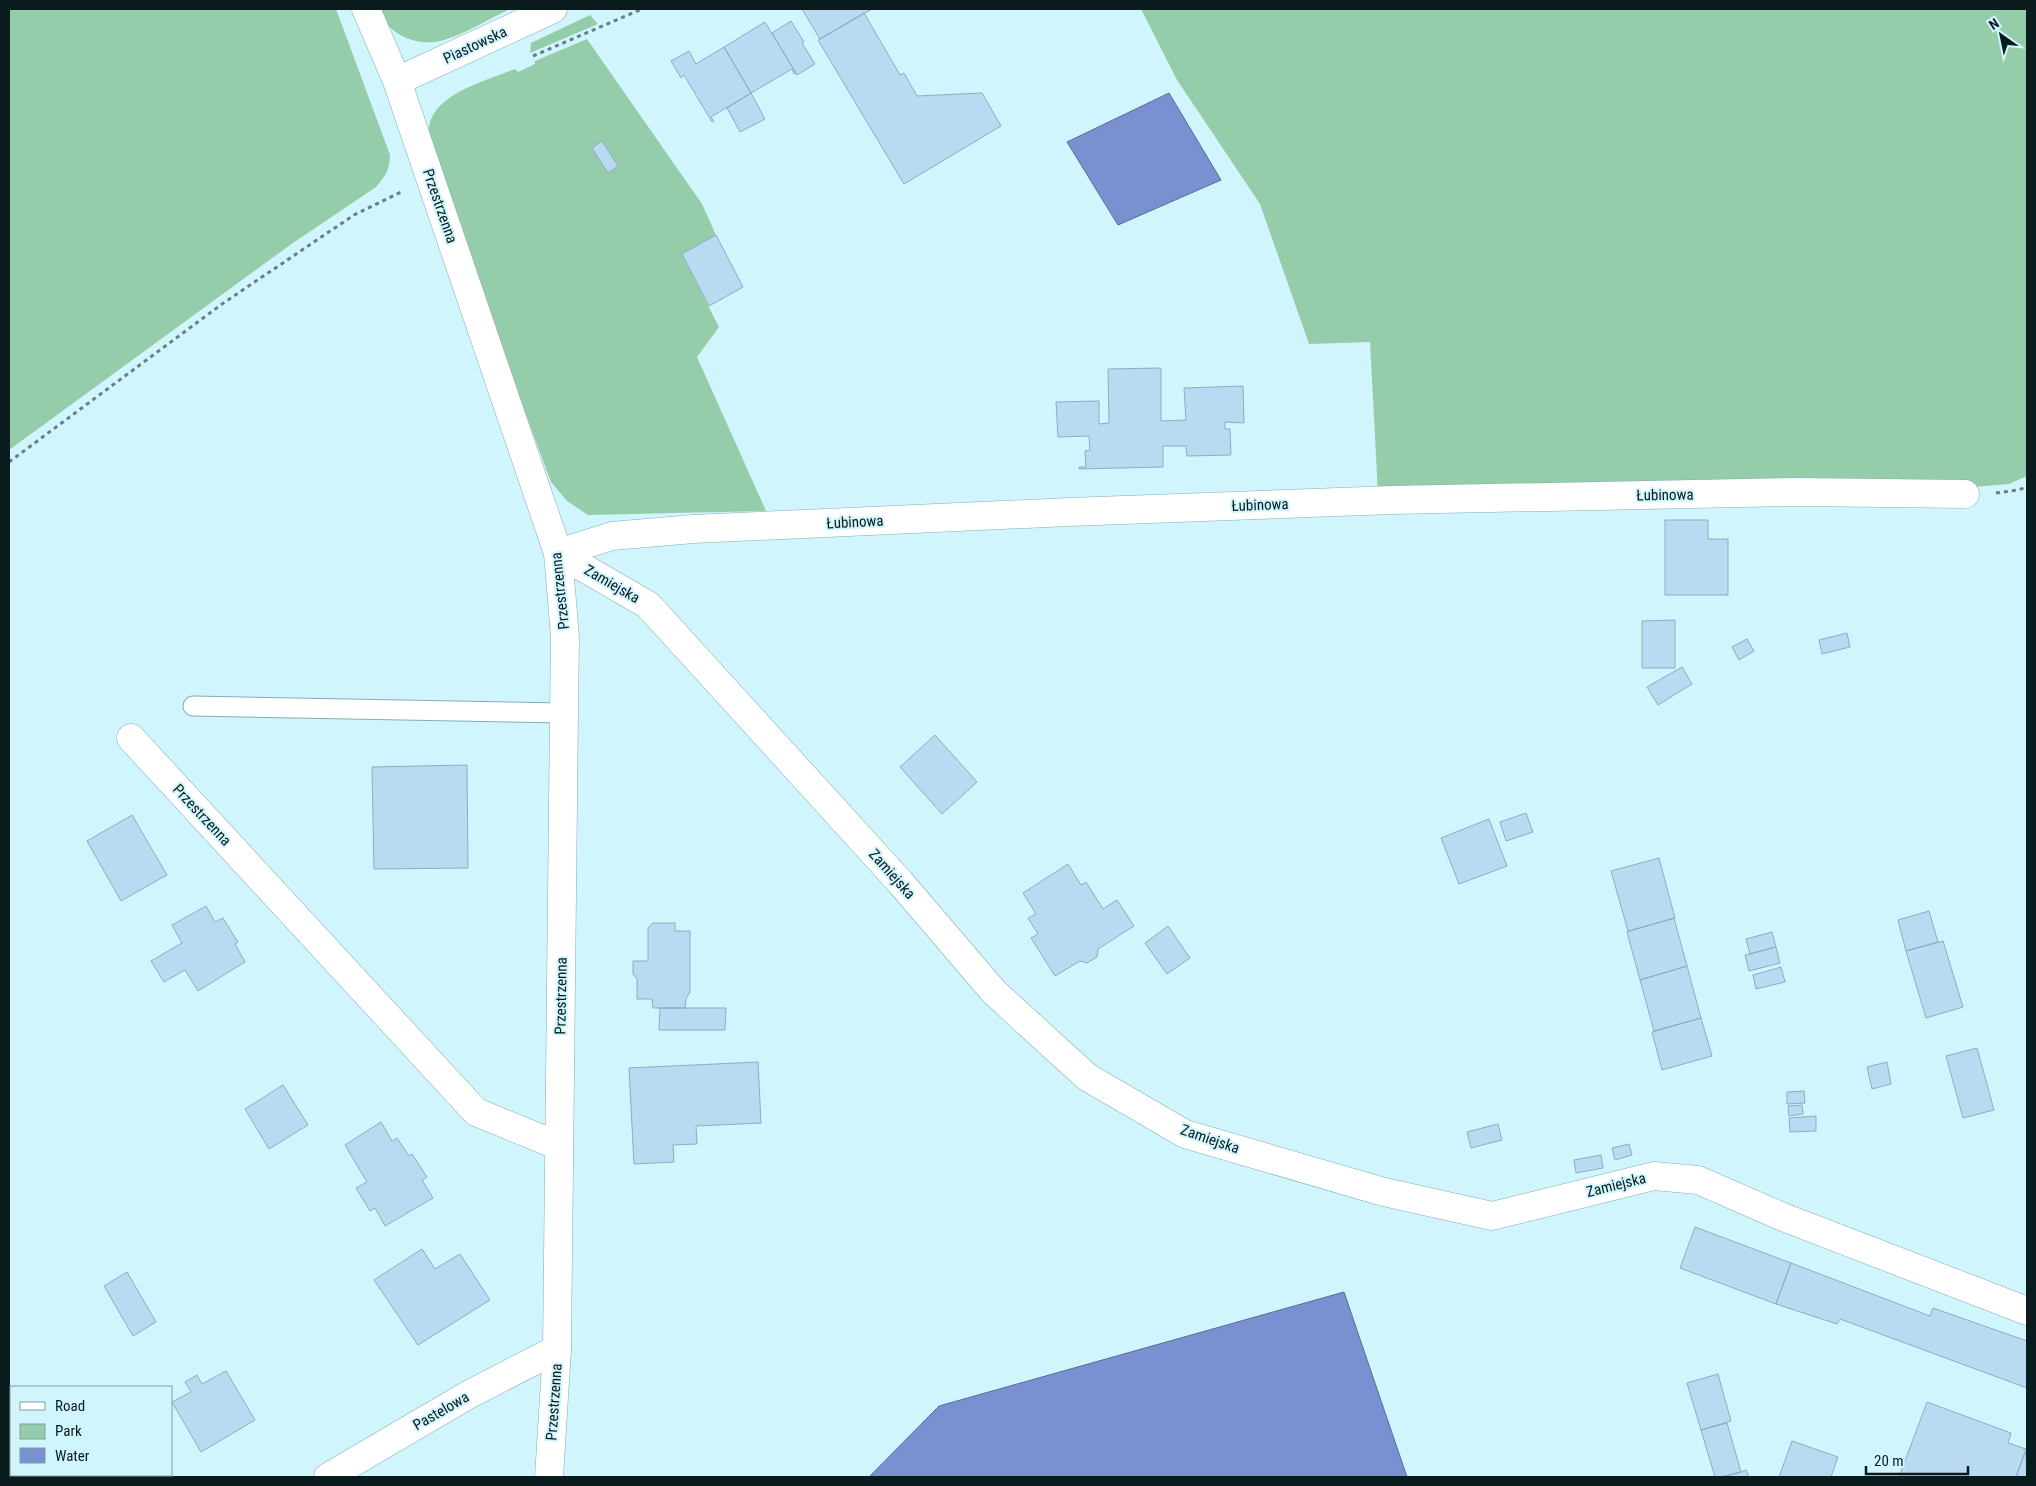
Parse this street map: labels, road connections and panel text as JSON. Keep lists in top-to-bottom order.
{
  "streets": {
    "street": [
      "Piastowska",
      "Przestrzenna",
      "Łubinowa",
      "Zamiejska",
      "Pastelowa"
    ]
  },
  "crossings": [
    ["Piastowska", "Przestrzenna"],
    ["Przestrzenna", "Łubinowa"],
    ["Przestrzenna", "Zamiejska"],
    ["Przestrzenna", "Pastelowa"],
    ["Łubinowa", "Zamiejska"]
  ],
  "legend": ["Road", "Park", "Water"],
  "scale_bar": "20 m",
  "north": "top left"
}
